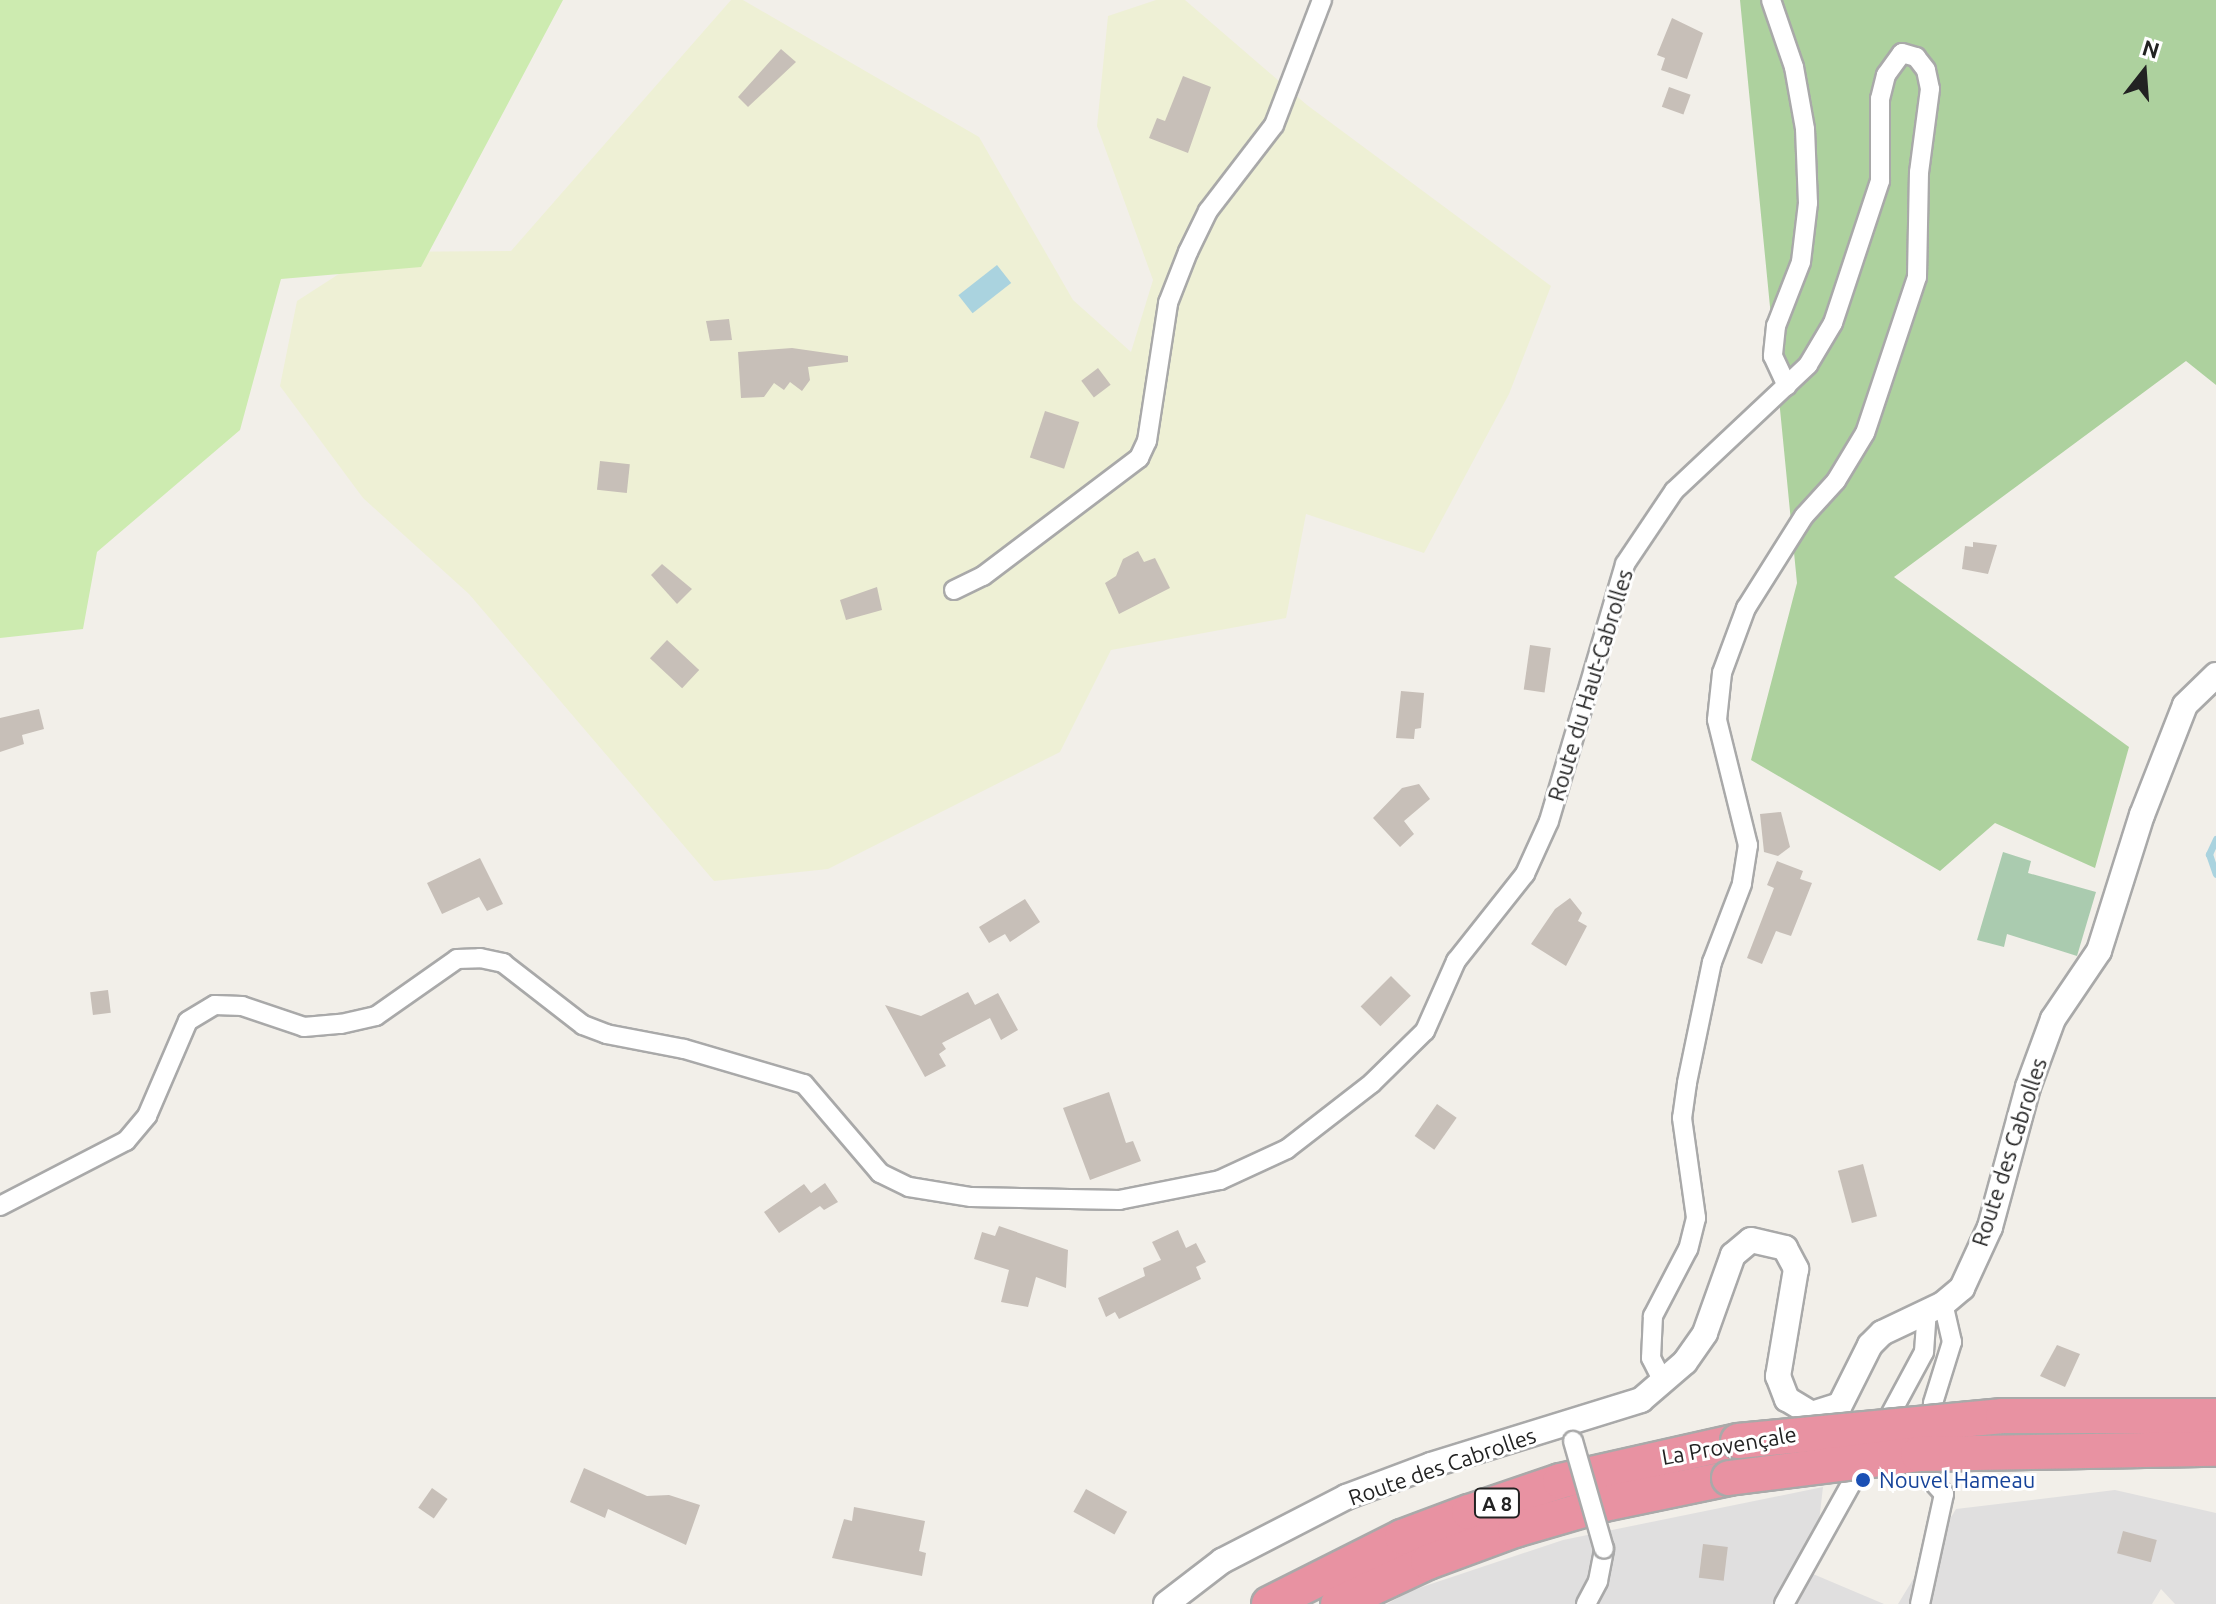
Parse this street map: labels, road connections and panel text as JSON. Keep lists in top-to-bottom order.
{
  "streets": {
    "highway": ["La Provençale", "A 8"],
    "street": ["Route du Haut-Cabrolles", "Route des Cabrolles"]
  },
  "crossings": [
    ["Route du Haut-Cabrolles", "Route des Cabrolles"]
  ],
  "places": ["Nouvel Hameau"],
  "north": "top"
}
